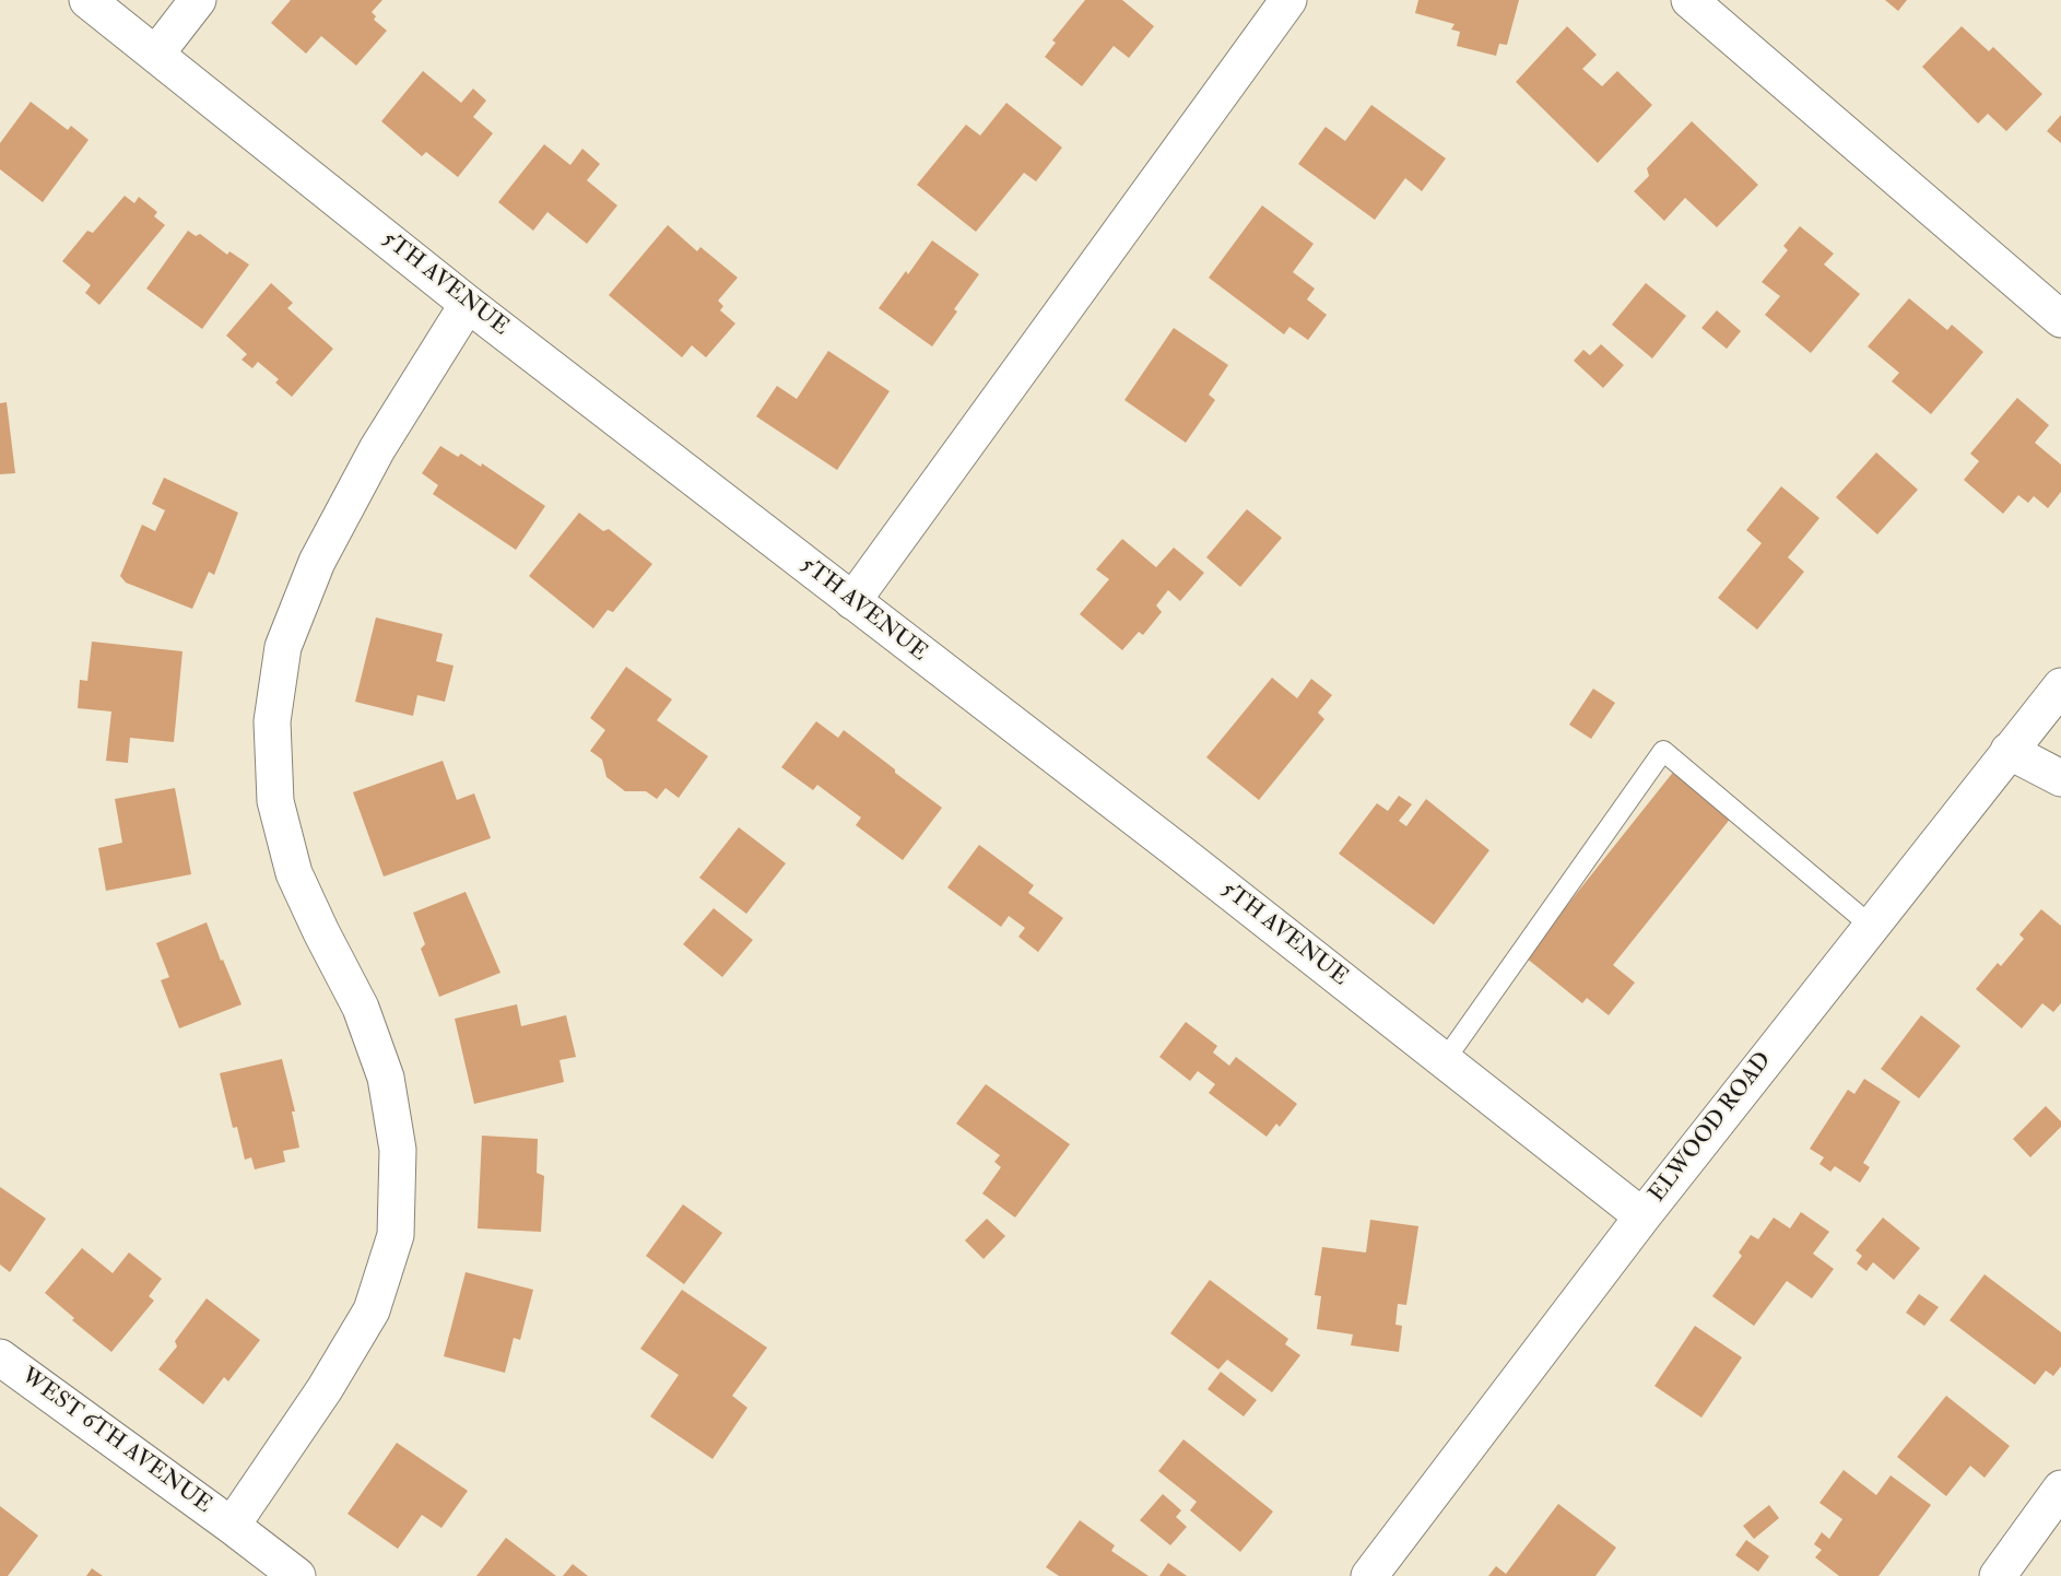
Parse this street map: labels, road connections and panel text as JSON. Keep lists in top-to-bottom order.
{
  "streets": {
    "street": ["5TH AVENUE", "ELWOOD ROAD", "WEST 6TH AVENUE"]
  },
  "crossings": [
    ["5TH AVENUE", "ELWOOD ROAD"]
  ]
}
